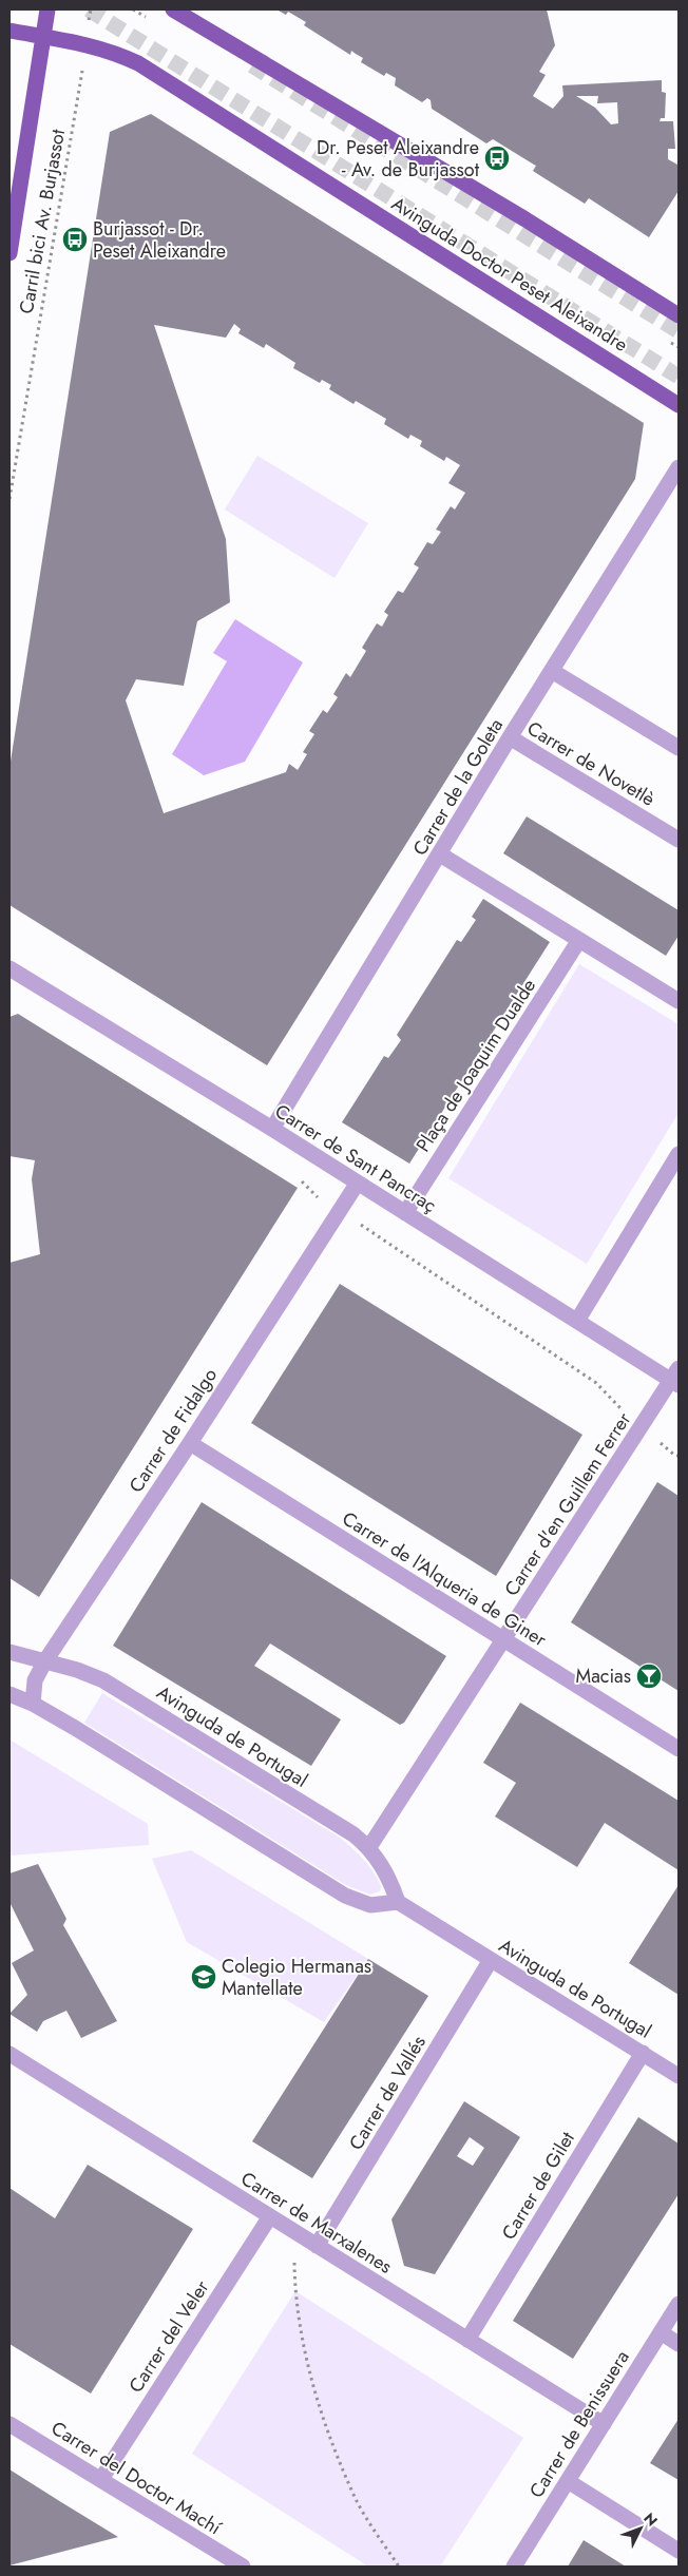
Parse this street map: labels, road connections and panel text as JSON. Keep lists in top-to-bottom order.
{
  "streets": {
    "main road": ["Avinguda Doctor Peset Aleixandre"],
    "street": [
      "Carrer de Novetlè",
      "Carrer de la Goleta",
      "Plaça de Joaquim Dualde",
      "Carrer de Sant Pancraç",
      "Carrer de Fidalgo",
      "Carrer d'en Guillem Ferrer",
      "Carrer de l'Alqueria de Giner",
      "Avinguda de Portugal",
      "Carrer de Vallés",
      "Carrer de Gilet",
      "Carrer de Marxalenes",
      "Carrer del Veler",
      "Carrer de Benissuera",
      "Carrer del Doctor Machí"
    ],
    "path": ["Carril bici Av. Burjassot"]
  },
  "crossings": [
    ["Carrer de Novetlè", "Carrer de la Goleta"],
    ["Carrer de la Goleta", "Carrer de Sant Pancraç"],
    ["Plaça de Joaquim Dualde", "Carrer de Sant Pancraç"],
    ["Carrer de Sant Pancraç", "Carrer de Fidalgo"],
    ["Carrer de Sant Pancraç", "Carrer d'en Guillem Ferrer"],
    ["Carrer de Fidalgo", "Carrer de l'Alqueria de Giner"],
    ["Carrer de Fidalgo", "Avinguda de Portugal"],
    ["Carrer d'en Guillem Ferrer", "Carrer de l'Alqueria de Giner"],
    ["Carrer d'en Guillem Ferrer", "Avinguda de Portugal"],
    ["Avinguda de Portugal", "Carrer de Vallés"],
    ["Avinguda de Portugal", "Carrer de Gilet"],
    ["Carrer de Vallés", "Carrer de Marxalenes"],
    ["Carrer de Gilet", "Carrer de Marxalenes"],
    ["Carrer de Marxalenes", "Carrer del Veler"],
    ["Carrer de Marxalenes", "Carrer de Benissuera"],
    ["Carrer del Veler", "Carrer del Doctor Machí"]
  ],
  "places": {
    "bus stop": ["Dr. Peset Aleixandre - Av. de Burjassot", "Burjassot - Dr. Peset Aleixandre"],
    "bar": ["Macias"],
    "school or university": ["Colegio Hermanas Mantellate"]
  },
  "north": "top right"
}
